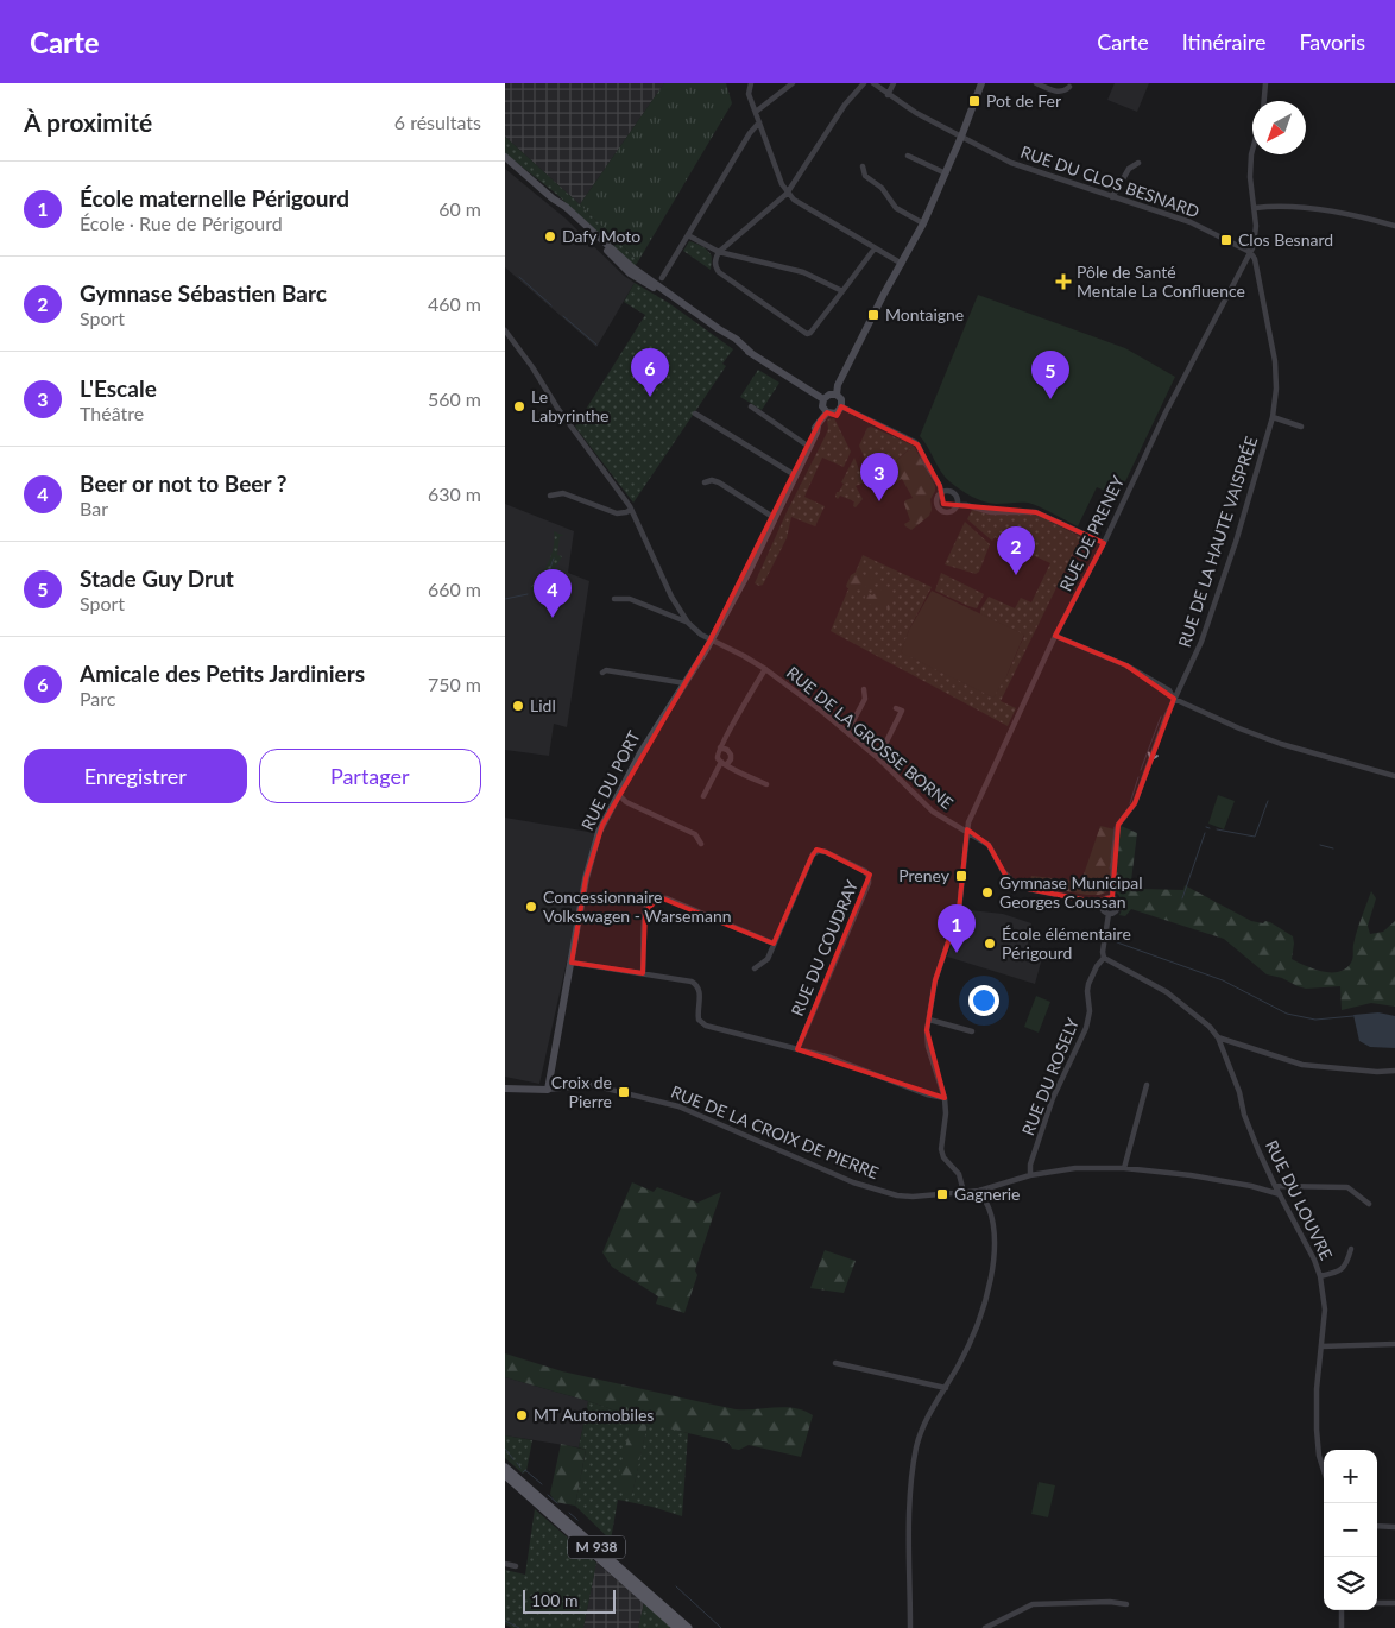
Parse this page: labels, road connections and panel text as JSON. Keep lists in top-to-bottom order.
{
  "streets": {
    "main road": ["M 938"],
    "street": [
      "RUE DU CLOS BESNARD",
      "RUE DE PRENEY",
      "RUE DE LA HAUTE VAISPRÉE",
      "RUE DE LA GROSSE BORNE",
      "RUE DU PORT",
      "RUE DU COUDRAY",
      "RUE DU ROSELY",
      "RUE DE LA CROIX DE PIERRE",
      "RUE DU LOUVRE"
    ]
  },
  "crossings": [
    ["RUE DU CLOS BESNARD", "RUE DE PRENEY"],
    ["RUE DU CLOS BESNARD", "RUE DE LA HAUTE VAISPRÉE"],
    ["RUE DE PRENEY", "RUE DE LA HAUTE VAISPRÉE"],
    ["RUE DE PRENEY", "RUE DE LA GROSSE BORNE"],
    ["RUE DE PRENEY", "RUE DE LA CROIX DE PIERRE"],
    ["RUE DE LA HAUTE VAISPRÉE", "RUE DE LA GROSSE BORNE"],
    ["RUE DE LA GROSSE BORNE", "RUE DU PORT"],
    ["RUE DU PORT", "RUE DE LA CROIX DE PIERRE"],
    ["RUE DU ROSELY", "RUE DE LA CROIX DE PIERRE"],
    ["RUE DE LA CROIX DE PIERRE", "RUE DU LOUVRE"]
  ],
  "places": {
    "transit": [
      "Pot de Fer",
      "Clos Besnard",
      "Montaigne",
      "Preney",
      "Croix de Pierre",
      "Gagnerie"
    ],
    "other": [
      "Dafy Moto",
      "Le Labyrinthe",
      "Lidl",
      "Gymnase Municipal Georges Coussan",
      "Concessionnaire Volkswagen - Warsemann",
      "École élémentaire Périgourd",
      "MT Automobiles"
    ],
    "health": ["Pôle de Santé Mentale La Confluence"]
  },
  "scale_bar": "100 m",
  "north": "bottom left",
  "page": {
    "header": "Carte",
    "nav": ["Carte", "Itinéraire", "Favoris"],
    "heading": ["À proximité", "6 résultats"],
    "list": [
      {
        "mark": "1",
        "name": "École maternelle Périgourd",
        "note": "École · Rue de Périgourd",
        "value": "60 m"
      },
      {
        "mark": "2",
        "name": "Gymnase Sébastien Barc",
        "note": "Sport",
        "value": "460 m"
      },
      {
        "mark": "3",
        "name": "L'Escale",
        "note": "Théâtre",
        "value": "560 m"
      },
      {
        "mark": "4",
        "name": "Beer or not to Beer ?",
        "note": "Bar",
        "value": "630 m"
      },
      {
        "mark": "5",
        "name": "Stade Guy Drut",
        "note": "Sport",
        "value": "660 m"
      },
      {
        "mark": "6",
        "name": "Amicale des Petits Jardiniers",
        "note": "Parc",
        "value": "750 m"
      }
    ],
    "pins": [
      "6",
      "5",
      "3",
      "2",
      "4",
      "1"
    ],
    "buttons": ["Enregistrer", "Partager"],
    "map_buttons": ["+", "−"],
    "scale": "100 m"
  }
}
